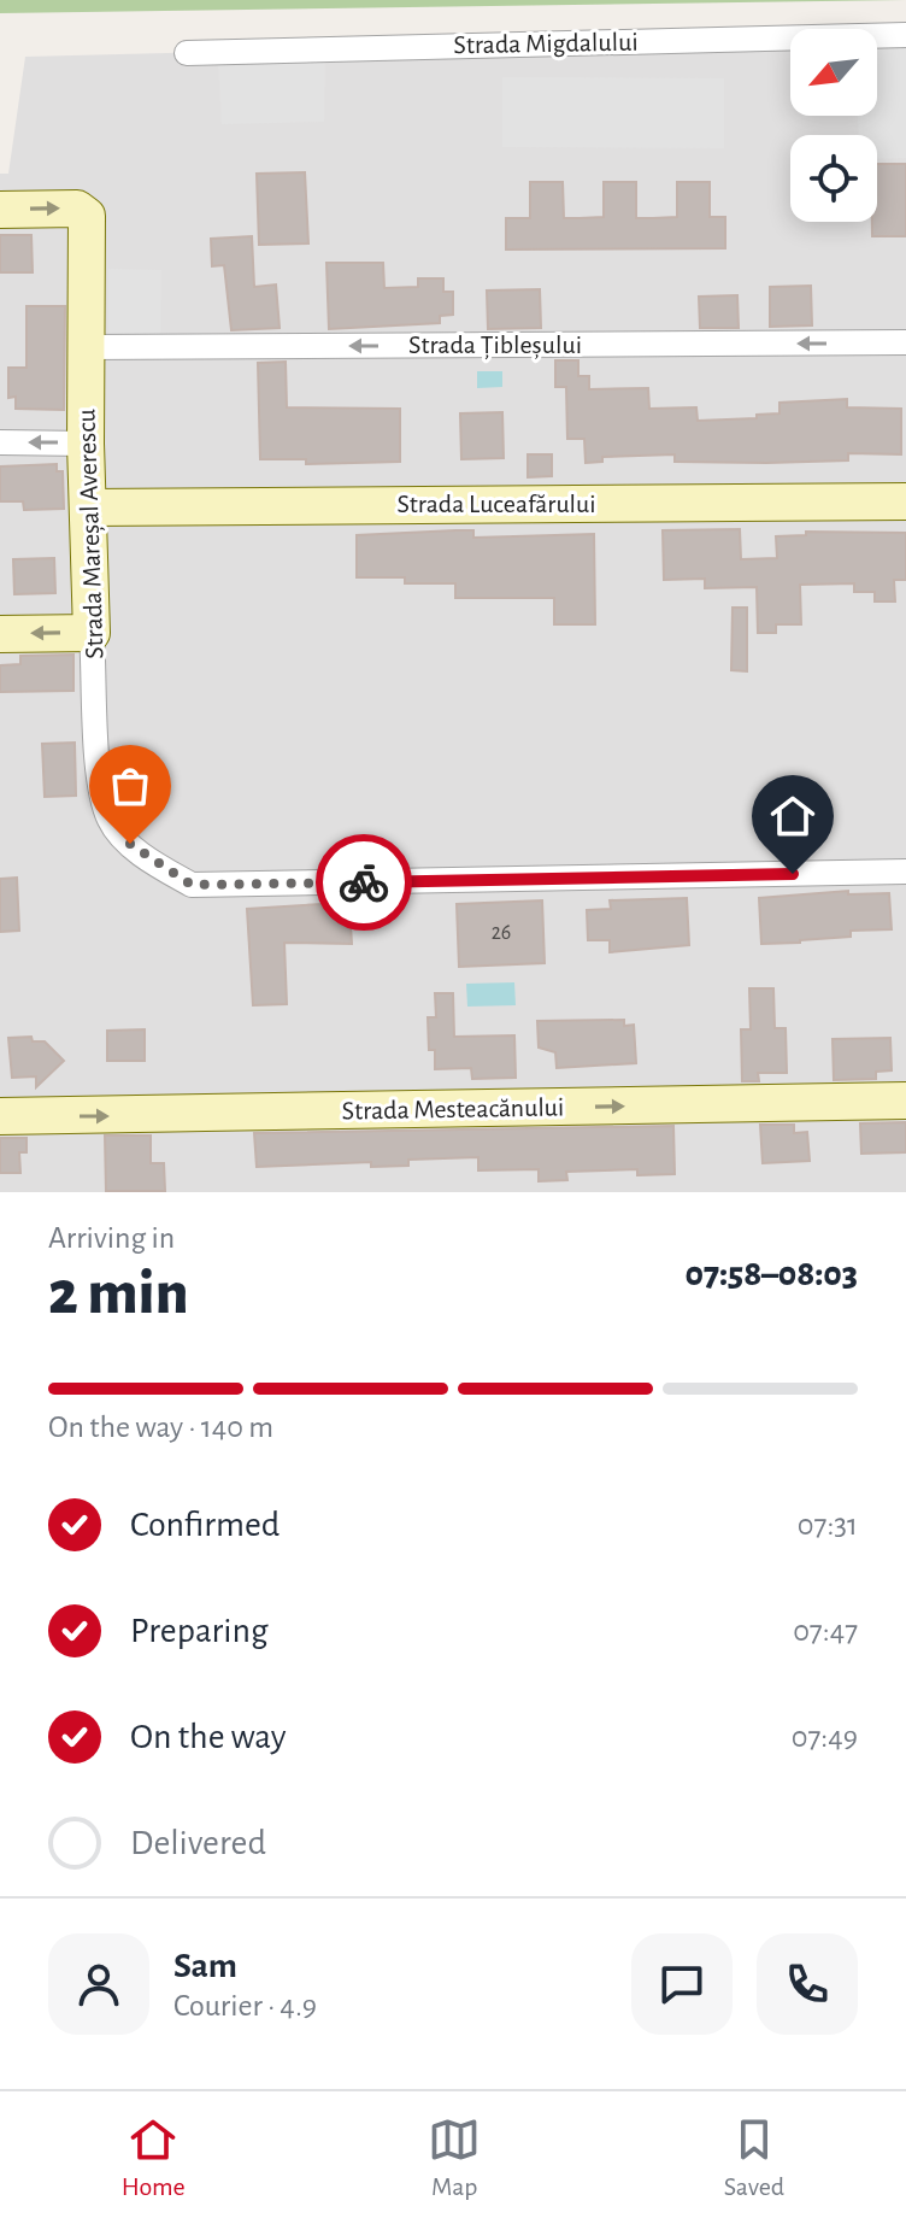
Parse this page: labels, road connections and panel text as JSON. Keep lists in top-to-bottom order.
{
  "streets": {
    "street": [
      "Strada Migdalului",
      "Strada Țibleșului",
      "Strada Luceafărului",
      "Strada Mareșal Averescu",
      "Strada Mesteacănului"
    ]
  },
  "crossings": [
    ["Strada Țibleșului", "Strada Mareșal Averescu"],
    ["Strada Luceafărului", "Strada Mareșal Averescu"]
  ],
  "one_way": ["Strada Țibleșului", "Strada Mesteacănului"],
  "house_numbers": ["26"],
  "north": "bottom left",
  "page": {
    "heading": ["2 min", "Arriving in", "07:58–08:03"],
    "panel": ["Sam", "Courier · 4.9"],
    "bar": "On the way · 140 m",
    "list": [
      ["Confirmed", "07:31"],
      ["Preparing", "07:47"],
      ["On the way", "07:49"],
      "Delivered"
    ],
    "tabs": ["Home", "Map", "Saved"]
  }
}
